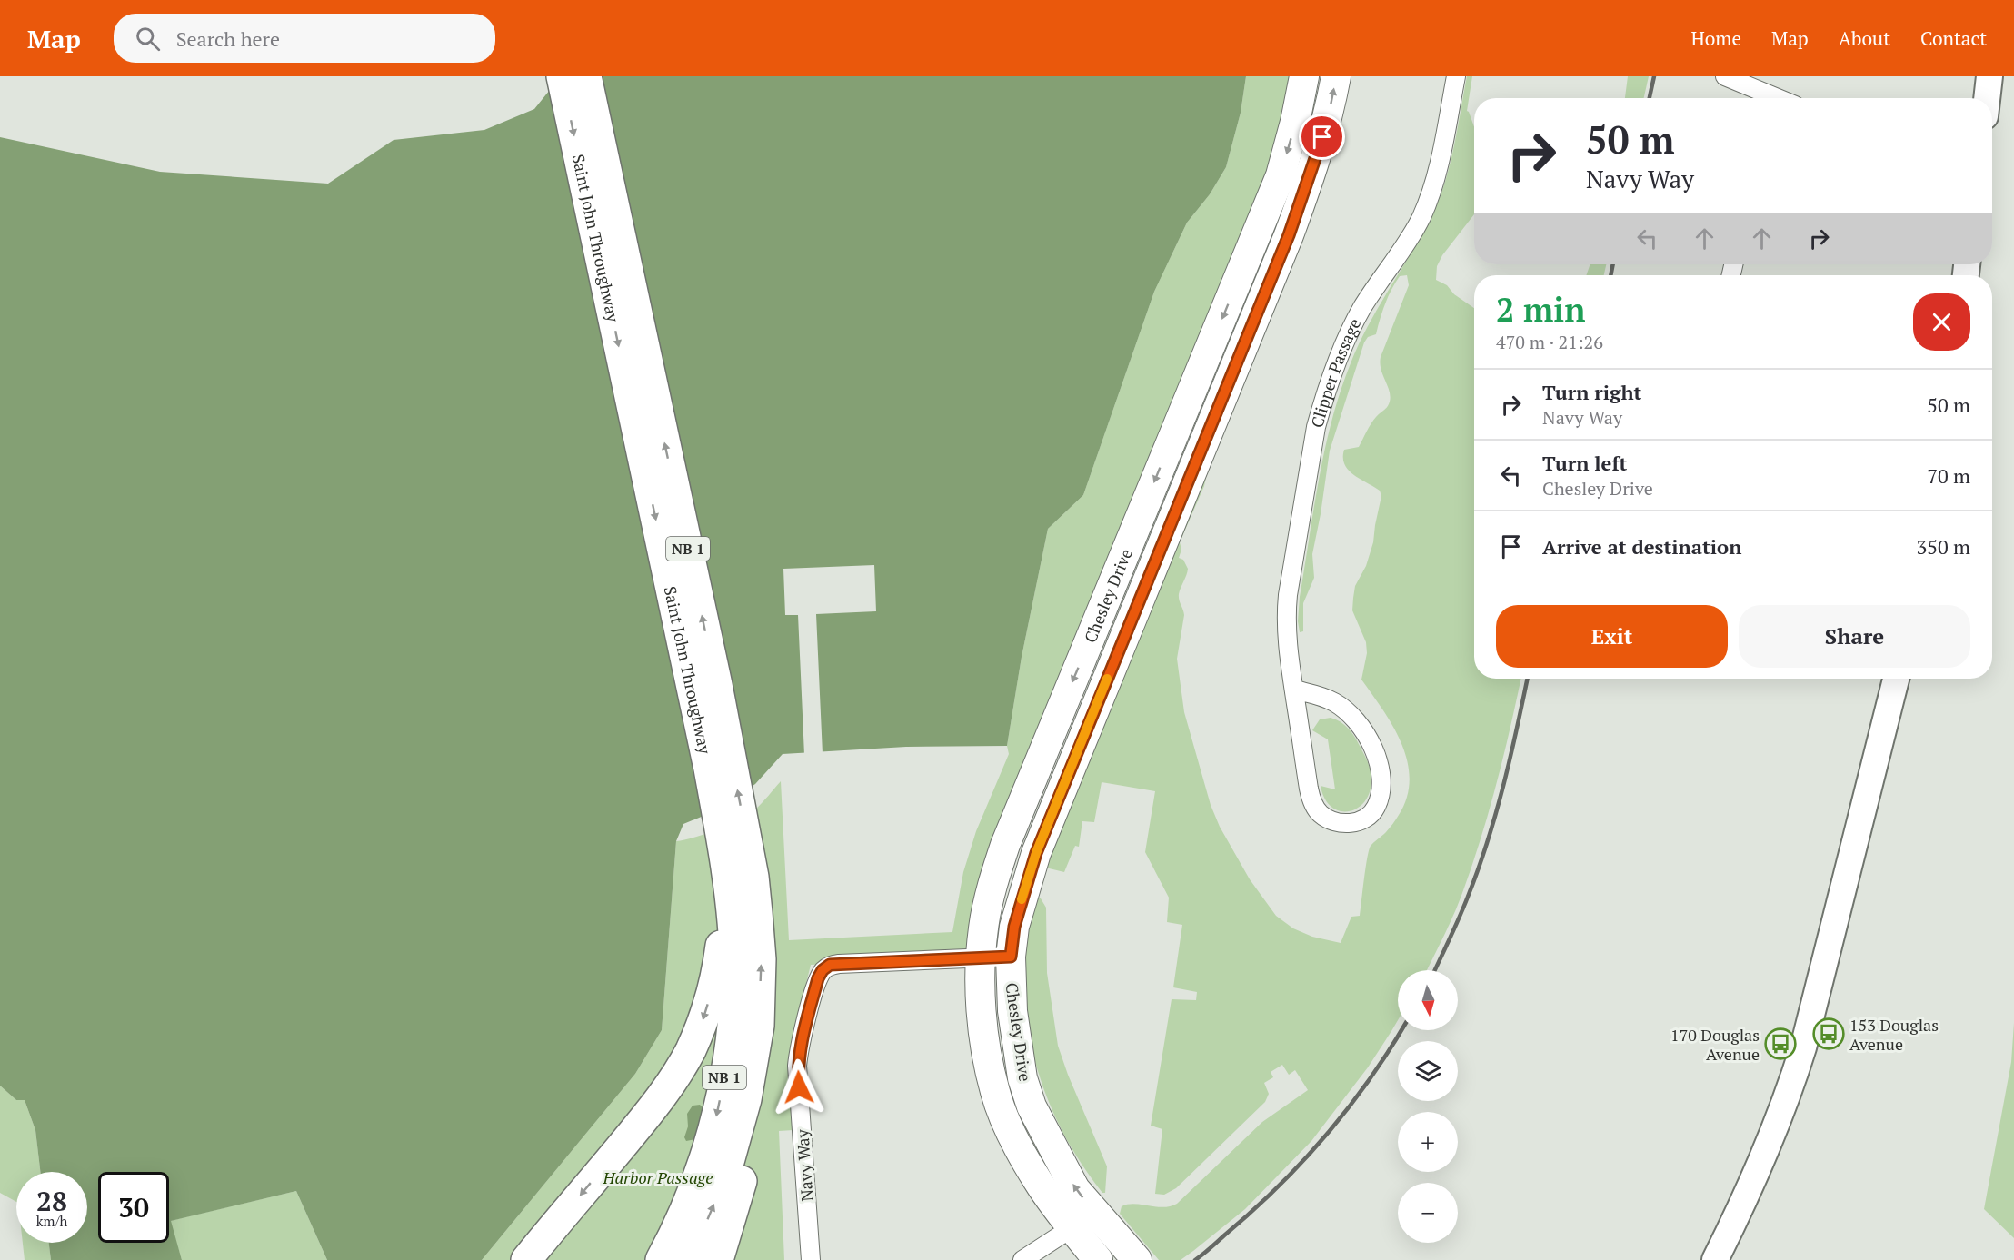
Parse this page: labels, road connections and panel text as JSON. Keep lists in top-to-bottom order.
{
  "streets": {
    "highway": ["Saint John Throughway", "NB 1"],
    "main road": ["Chesley Drive"],
    "street": ["Clipper Passage", "Navy Way"]
  },
  "crossings": [
    ["Chesley Drive", "Navy Way"]
  ],
  "parks": ["Harbor Passage"],
  "places": {
    "bus stop": ["153 Douglas Avenue", "170 Douglas Avenue"]
  },
  "north": "bottom",
  "page": {
    "header": "Map",
    "search": "Search here",
    "nav": [
      "Home",
      "Map",
      "About",
      "Contact"
    ],
    "turn": ["50 m", "Navy Way"],
    "heading": ["2 min", "470 m · 21:26"],
    "list": [
      {
        "name": "Turn right",
        "note": "Navy Way",
        "value": "50 m"
      },
      {
        "name": "Turn left",
        "note": "Chesley Drive",
        "value": "70 m"
      },
      {
        "name": "Arrive at destination",
        "value": "350 m"
      }
    ],
    "buttons": ["Exit", "Share"],
    "map_buttons": ["+", "−"],
    "speed": "28 km/h",
    "limit": "30"
  }
}
